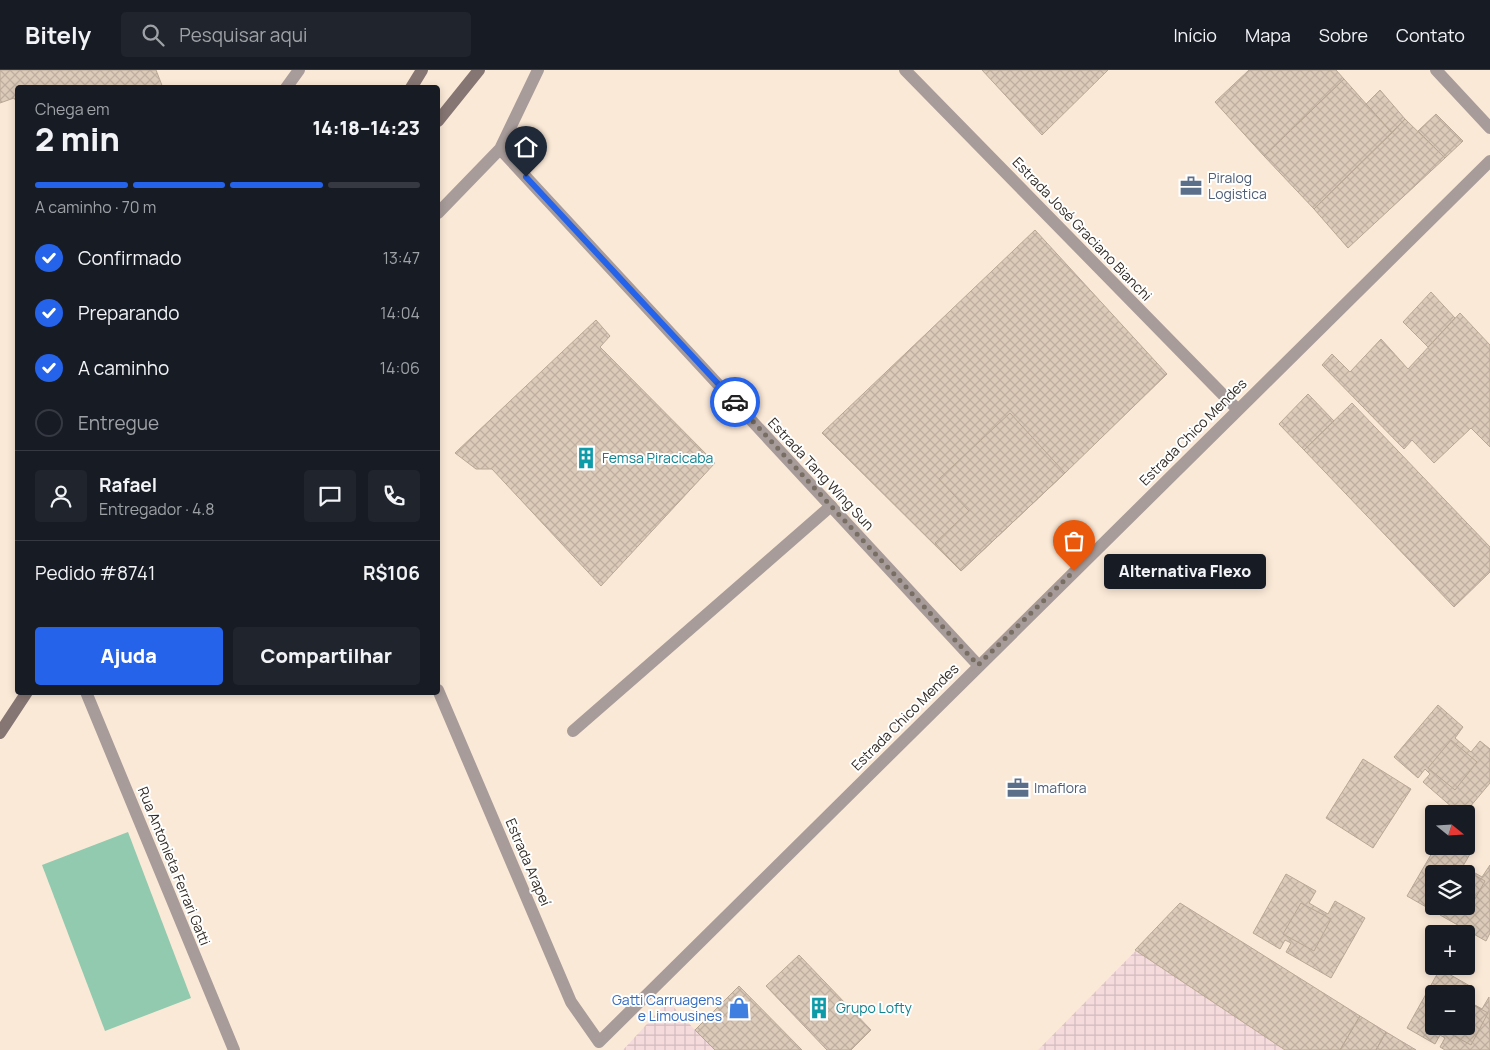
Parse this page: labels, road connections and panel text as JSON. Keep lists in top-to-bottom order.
{
  "streets": {
    "street": [
      "Estrada José Graciano Bianchi",
      "Estrada Chico Mendes",
      "Estrada Tang Wing Sun",
      "Estrada Arapeí",
      "Rua Antonieta Ferrari Gatti"
    ]
  },
  "crossings": [
    ["Estrada José Graciano Bianchi", "Estrada Chico Mendes"],
    ["Estrada Chico Mendes", "Estrada Tang Wing Sun"],
    ["Estrada Chico Mendes", "Estrada Arapeí"]
  ],
  "places": {
    "office": ["Piralog Logistica", "Imaflora"],
    "building": ["Femsa Piracicaba", "Grupo Lofty"],
    "other": ["Alternativa Flexo"],
    "shop": ["Gatti Carruagens e Limousines"]
  },
  "north": "right",
  "page": {
    "header": "Bitely",
    "search": "Pesquisar aqui",
    "nav": [
      "Início",
      "Mapa",
      "Sobre",
      "Contato"
    ],
    "heading": ["2 min", "Chega em", "14:18–14:23"],
    "panel": [
      "Rafael",
      "Entregador · 4.8",
      "Pedido #8741",
      "R$106"
    ],
    "bar": "A caminho · 70 m",
    "list": [
      ["Confirmado", "13:47"],
      ["Preparando", "14:04"],
      ["A caminho", "14:06"],
      "Entregue"
    ],
    "bubble": "Alternativa Flexo",
    "buttons": ["Ajuda", "Compartilhar"],
    "map_buttons": ["+", "−"]
  }
}
